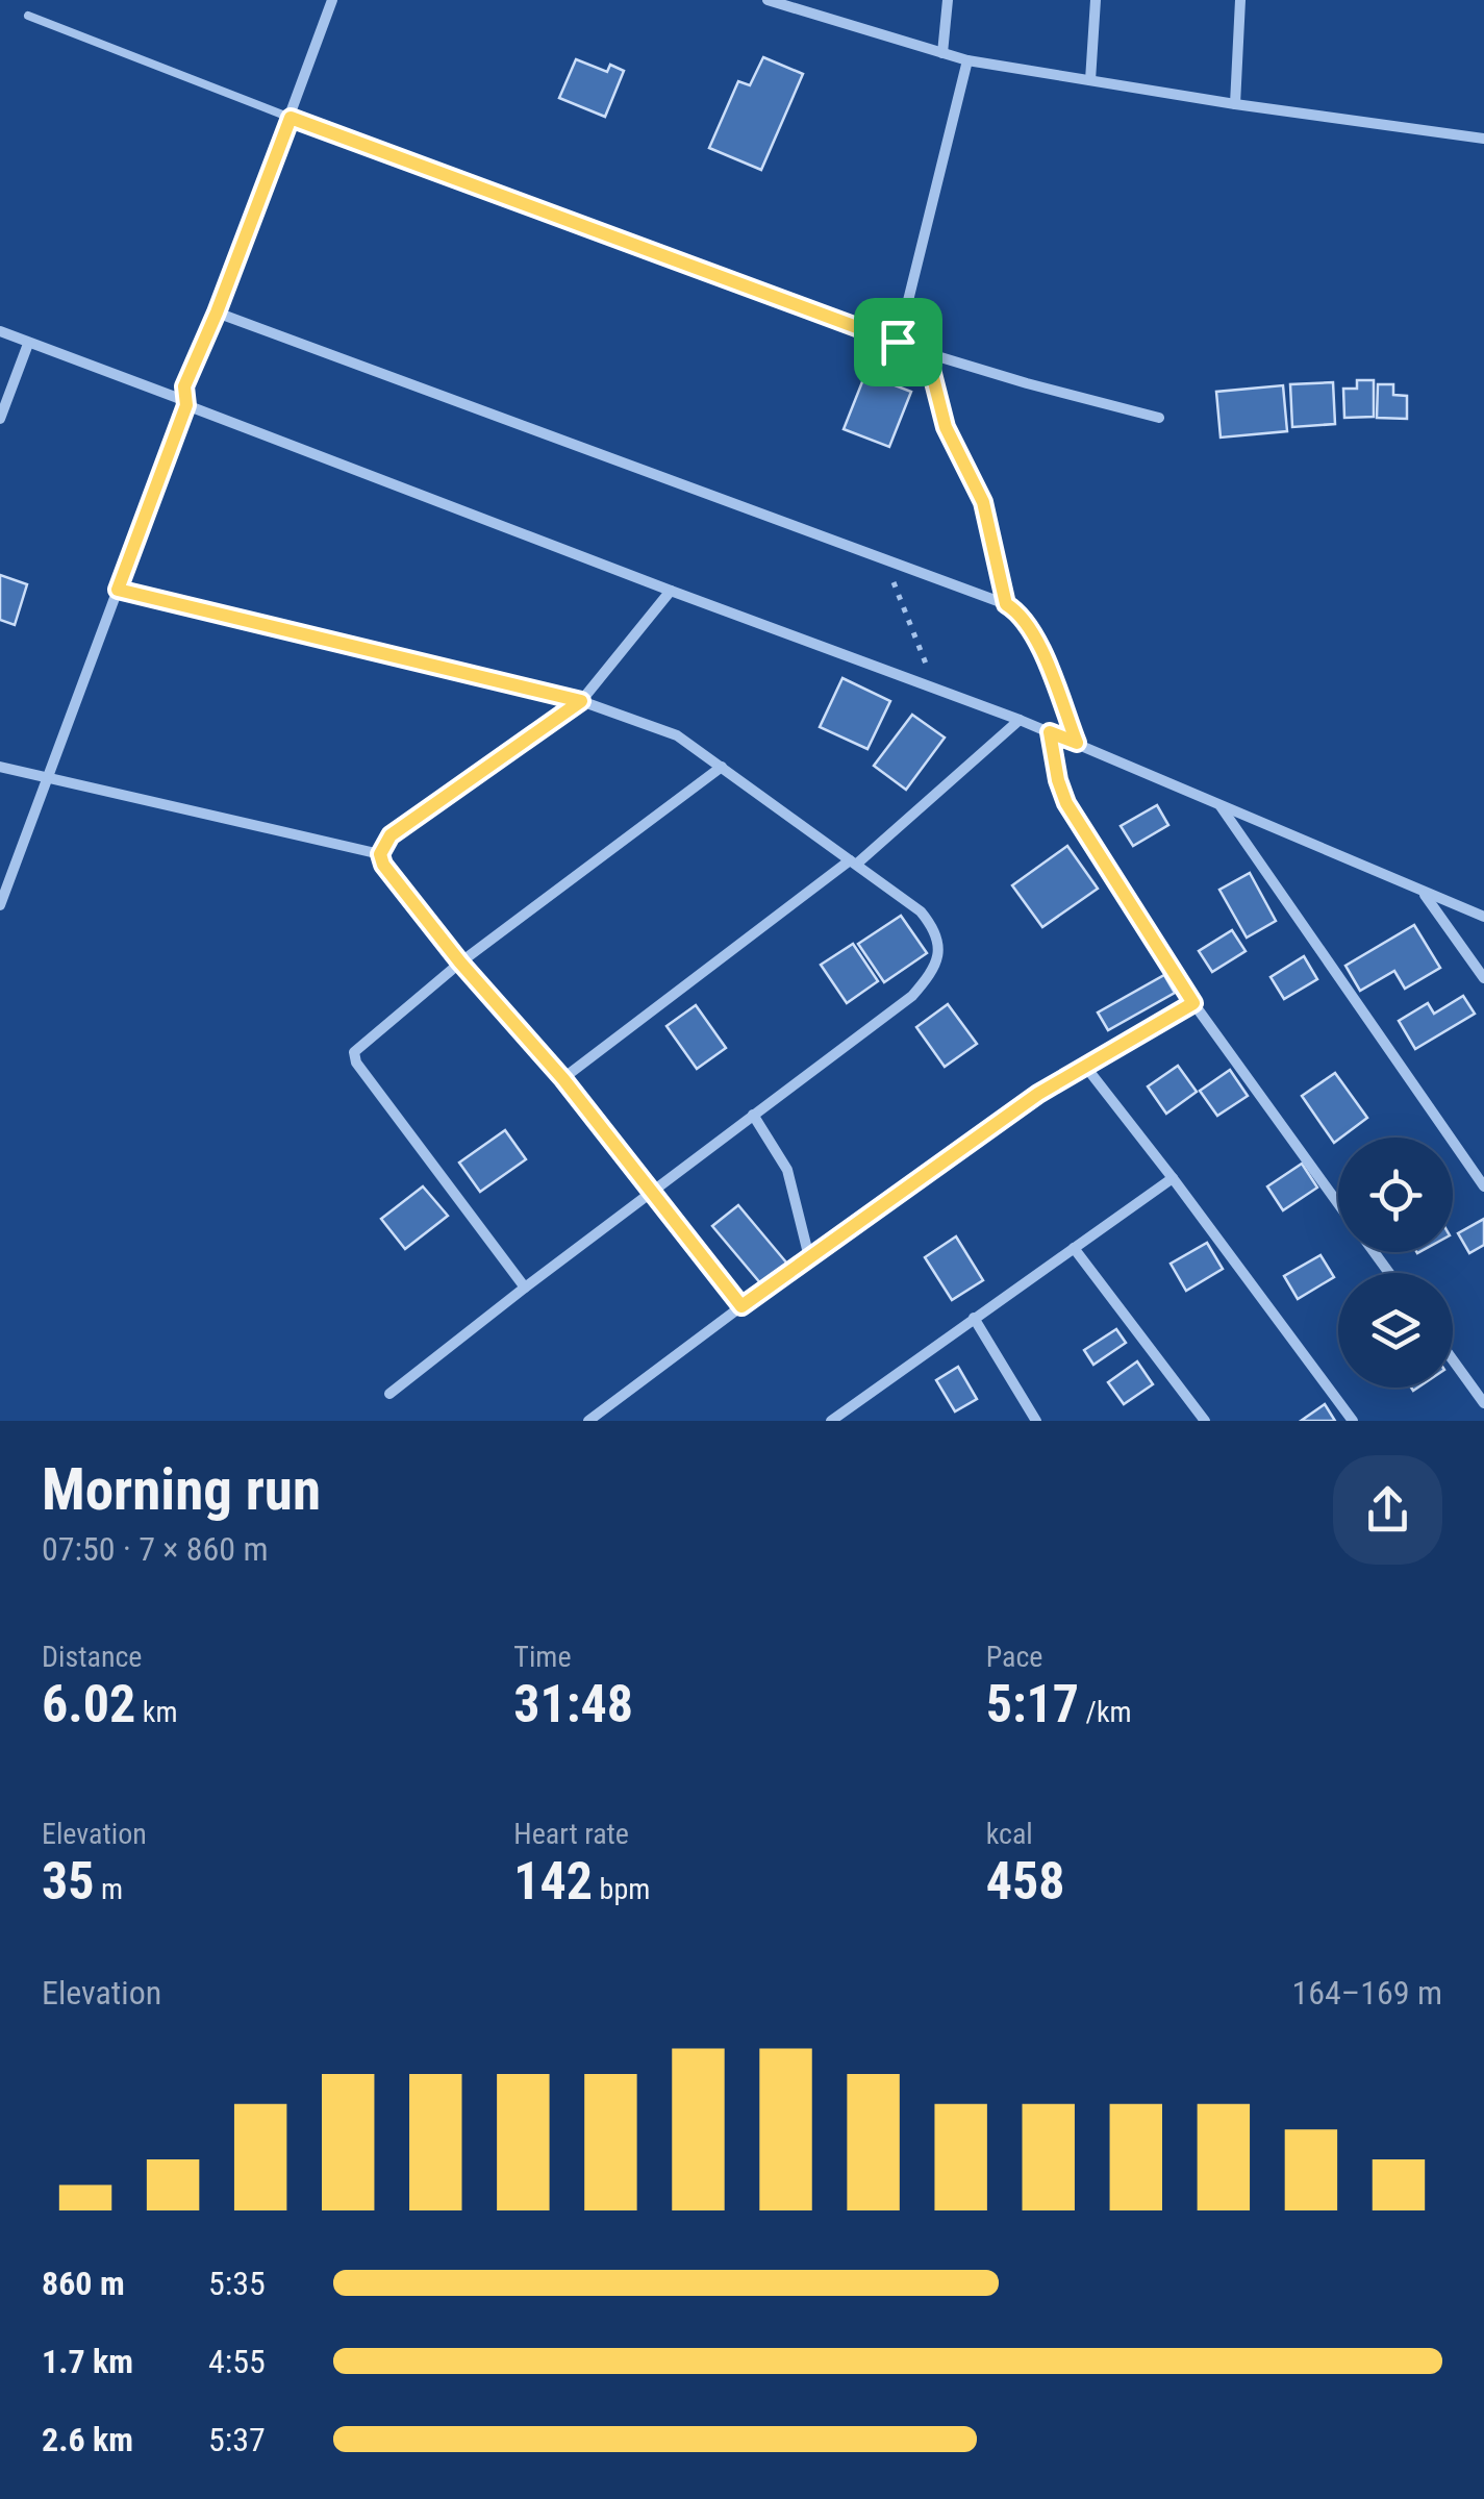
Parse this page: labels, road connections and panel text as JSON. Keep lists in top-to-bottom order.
{
  "page": {
    "heading": ["Morning run", "07:50 · 7 × 860 m"],
    "stats": [
      ["Distance", "6.02 km"],
      ["Time", "31:48"],
      ["Pace", "5:17 /km"],
      ["Elevation", "35 m"],
      ["Heart rate", "142 bpm"],
      ["kcal", "458"]
    ],
    "chart": ["Elevation", "164–169 m"],
    "list": [
      {
        "name": "860 m",
        "note": "5:35"
      },
      {
        "name": "1.7 km",
        "note": "4:55"
      },
      {
        "name": "2.6 km",
        "note": "5:37"
      }
    ]
  }
}
